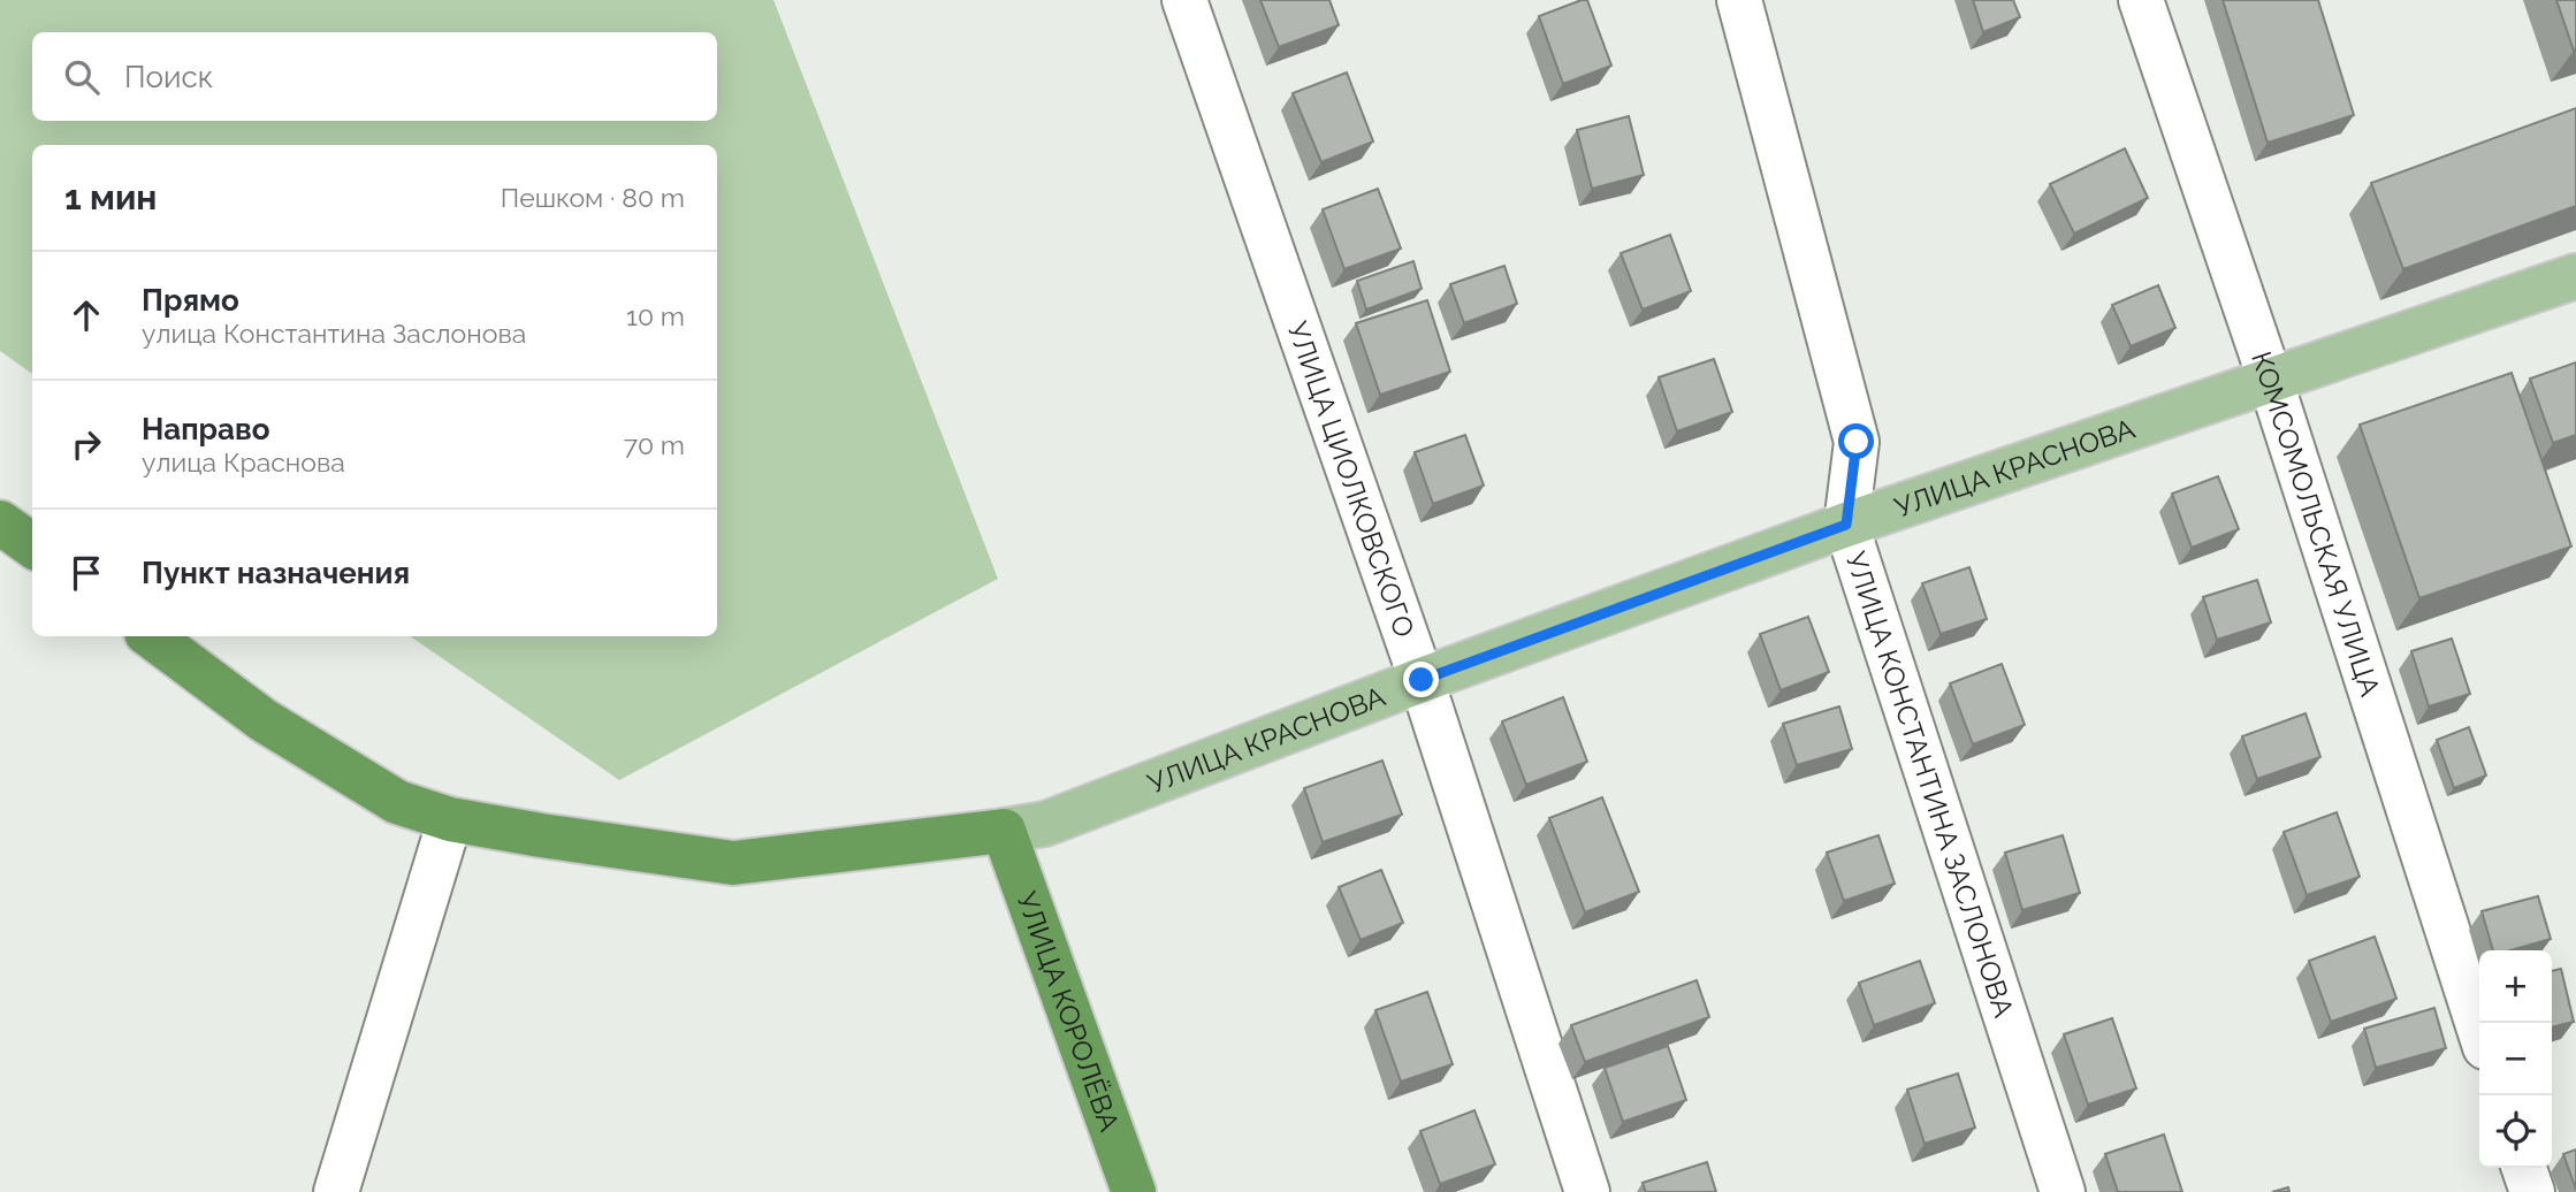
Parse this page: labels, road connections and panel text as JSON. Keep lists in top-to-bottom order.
{
  "streets": {
    "highway": ["УЛИЦА КОРОЛЁВА"],
    "main road": ["УЛИЦА КРАСНОВА"],
    "street": ["УЛИЦА ЦИОЛКОВСКОГО", "КОМСОМОЛЬСКАЯ УЛИЦА", "УЛИЦА КОНСТАНТИНА ЗАСЛОНОВА"]
  },
  "crossings": [
    ["УЛИЦА КРАСНОВА", "УЛИЦА ЦИОЛКОВСКОГО"],
    ["УЛИЦА КРАСНОВА", "КОМСОМОЛЬСКАЯ УЛИЦА"],
    ["УЛИЦА КРАСНОВА", "УЛИЦА КОНСТАНТИНА ЗАСЛОНОВА"],
    ["УЛИЦА КРАСНОВА", "УЛИЦА КОРОЛЁВА"]
  ],
  "page": {
    "search": "Поиск",
    "heading": ["1 мин", "Пешком · 80 m"],
    "list": [
      ["Прямо", "улица Константина Заслонова", "10 m"],
      ["Направо", "улица Краснова", "70 m"],
      "Пункт назначения"
    ],
    "map_buttons": ["+", "−"]
  }
}
